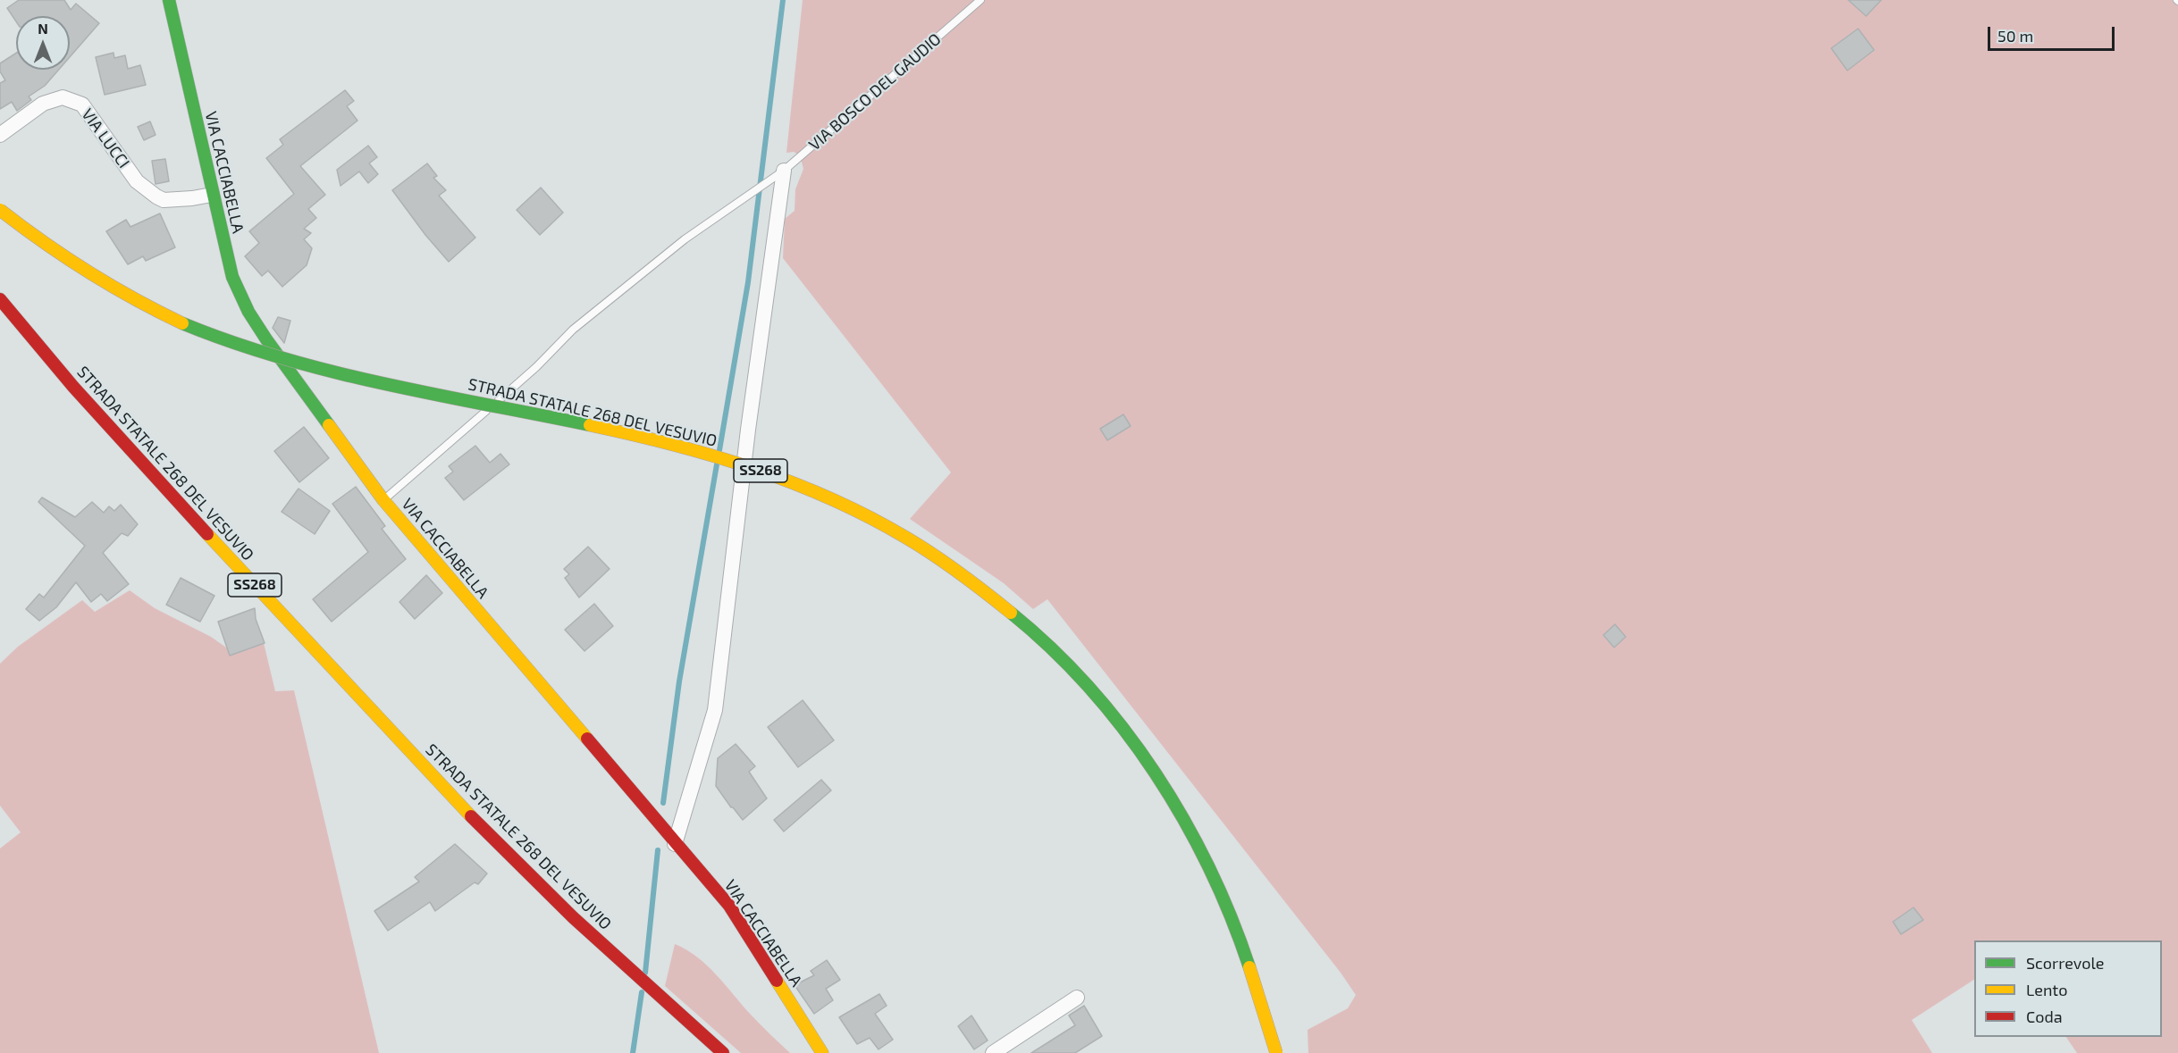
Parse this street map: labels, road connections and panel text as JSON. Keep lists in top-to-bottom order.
{
  "streets": {
    "main road": ["VIA CACCIABELLA", "STRADA STATALE 268 DEL VESUVIO", "SS268"],
    "street": ["VIA LUCCI"],
    "lane": ["VIA BOSCO DEL GAUDIO"]
  },
  "crossings": [
    ["VIA BOSCO DEL GAUDIO", "VIA CACCIABELLA"],
    ["VIA LUCCI", "VIA CACCIABELLA"]
  ],
  "legend": ["Scorrevole", "Lento", "Coda"],
  "scale_bar": "50 m",
  "north": "top"
}
